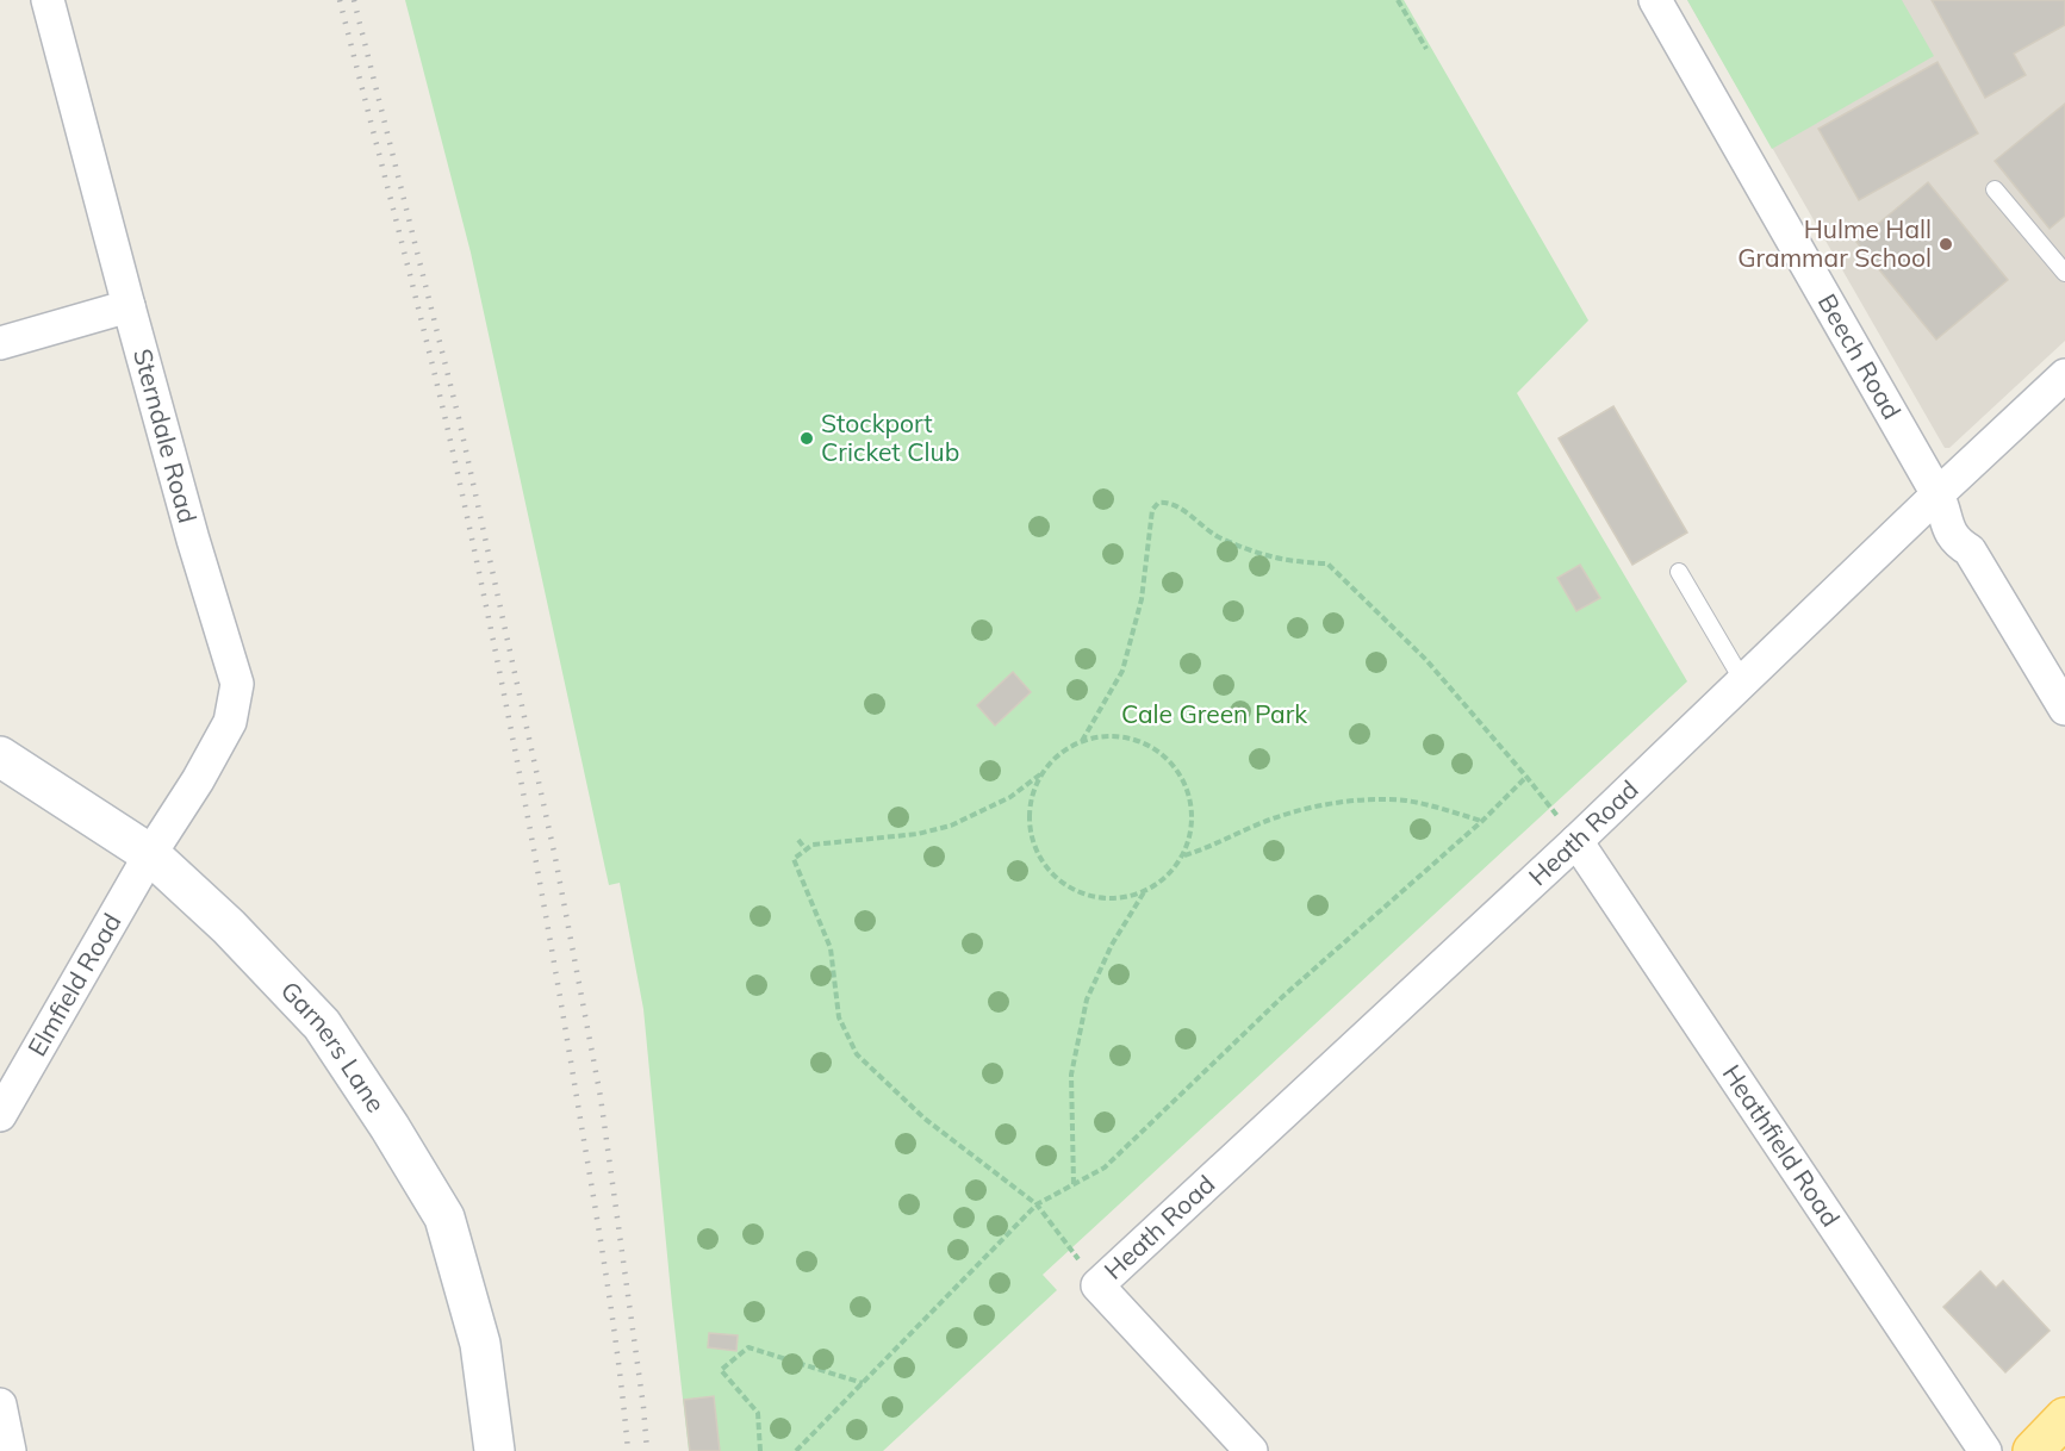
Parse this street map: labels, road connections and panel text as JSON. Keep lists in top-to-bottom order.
{
  "streets": {
    "street": [
      "Beech Road",
      "Sterndale Road",
      "Heath Road",
      "Elmfield Road",
      "Garners Lane",
      "Heathfield Road"
    ]
  },
  "crossings": [
    ["Beech Road", "Heath Road"],
    ["Sterndale Road", "Elmfield Road"],
    ["Sterndale Road", "Garners Lane"],
    ["Heath Road", "Heathfield Road"],
    ["Elmfield Road", "Garners Lane"]
  ],
  "parks": ["Cale Green Park"],
  "places": ["Hulme Hall Grammar School", "Stockport Cricket Club"]
}
